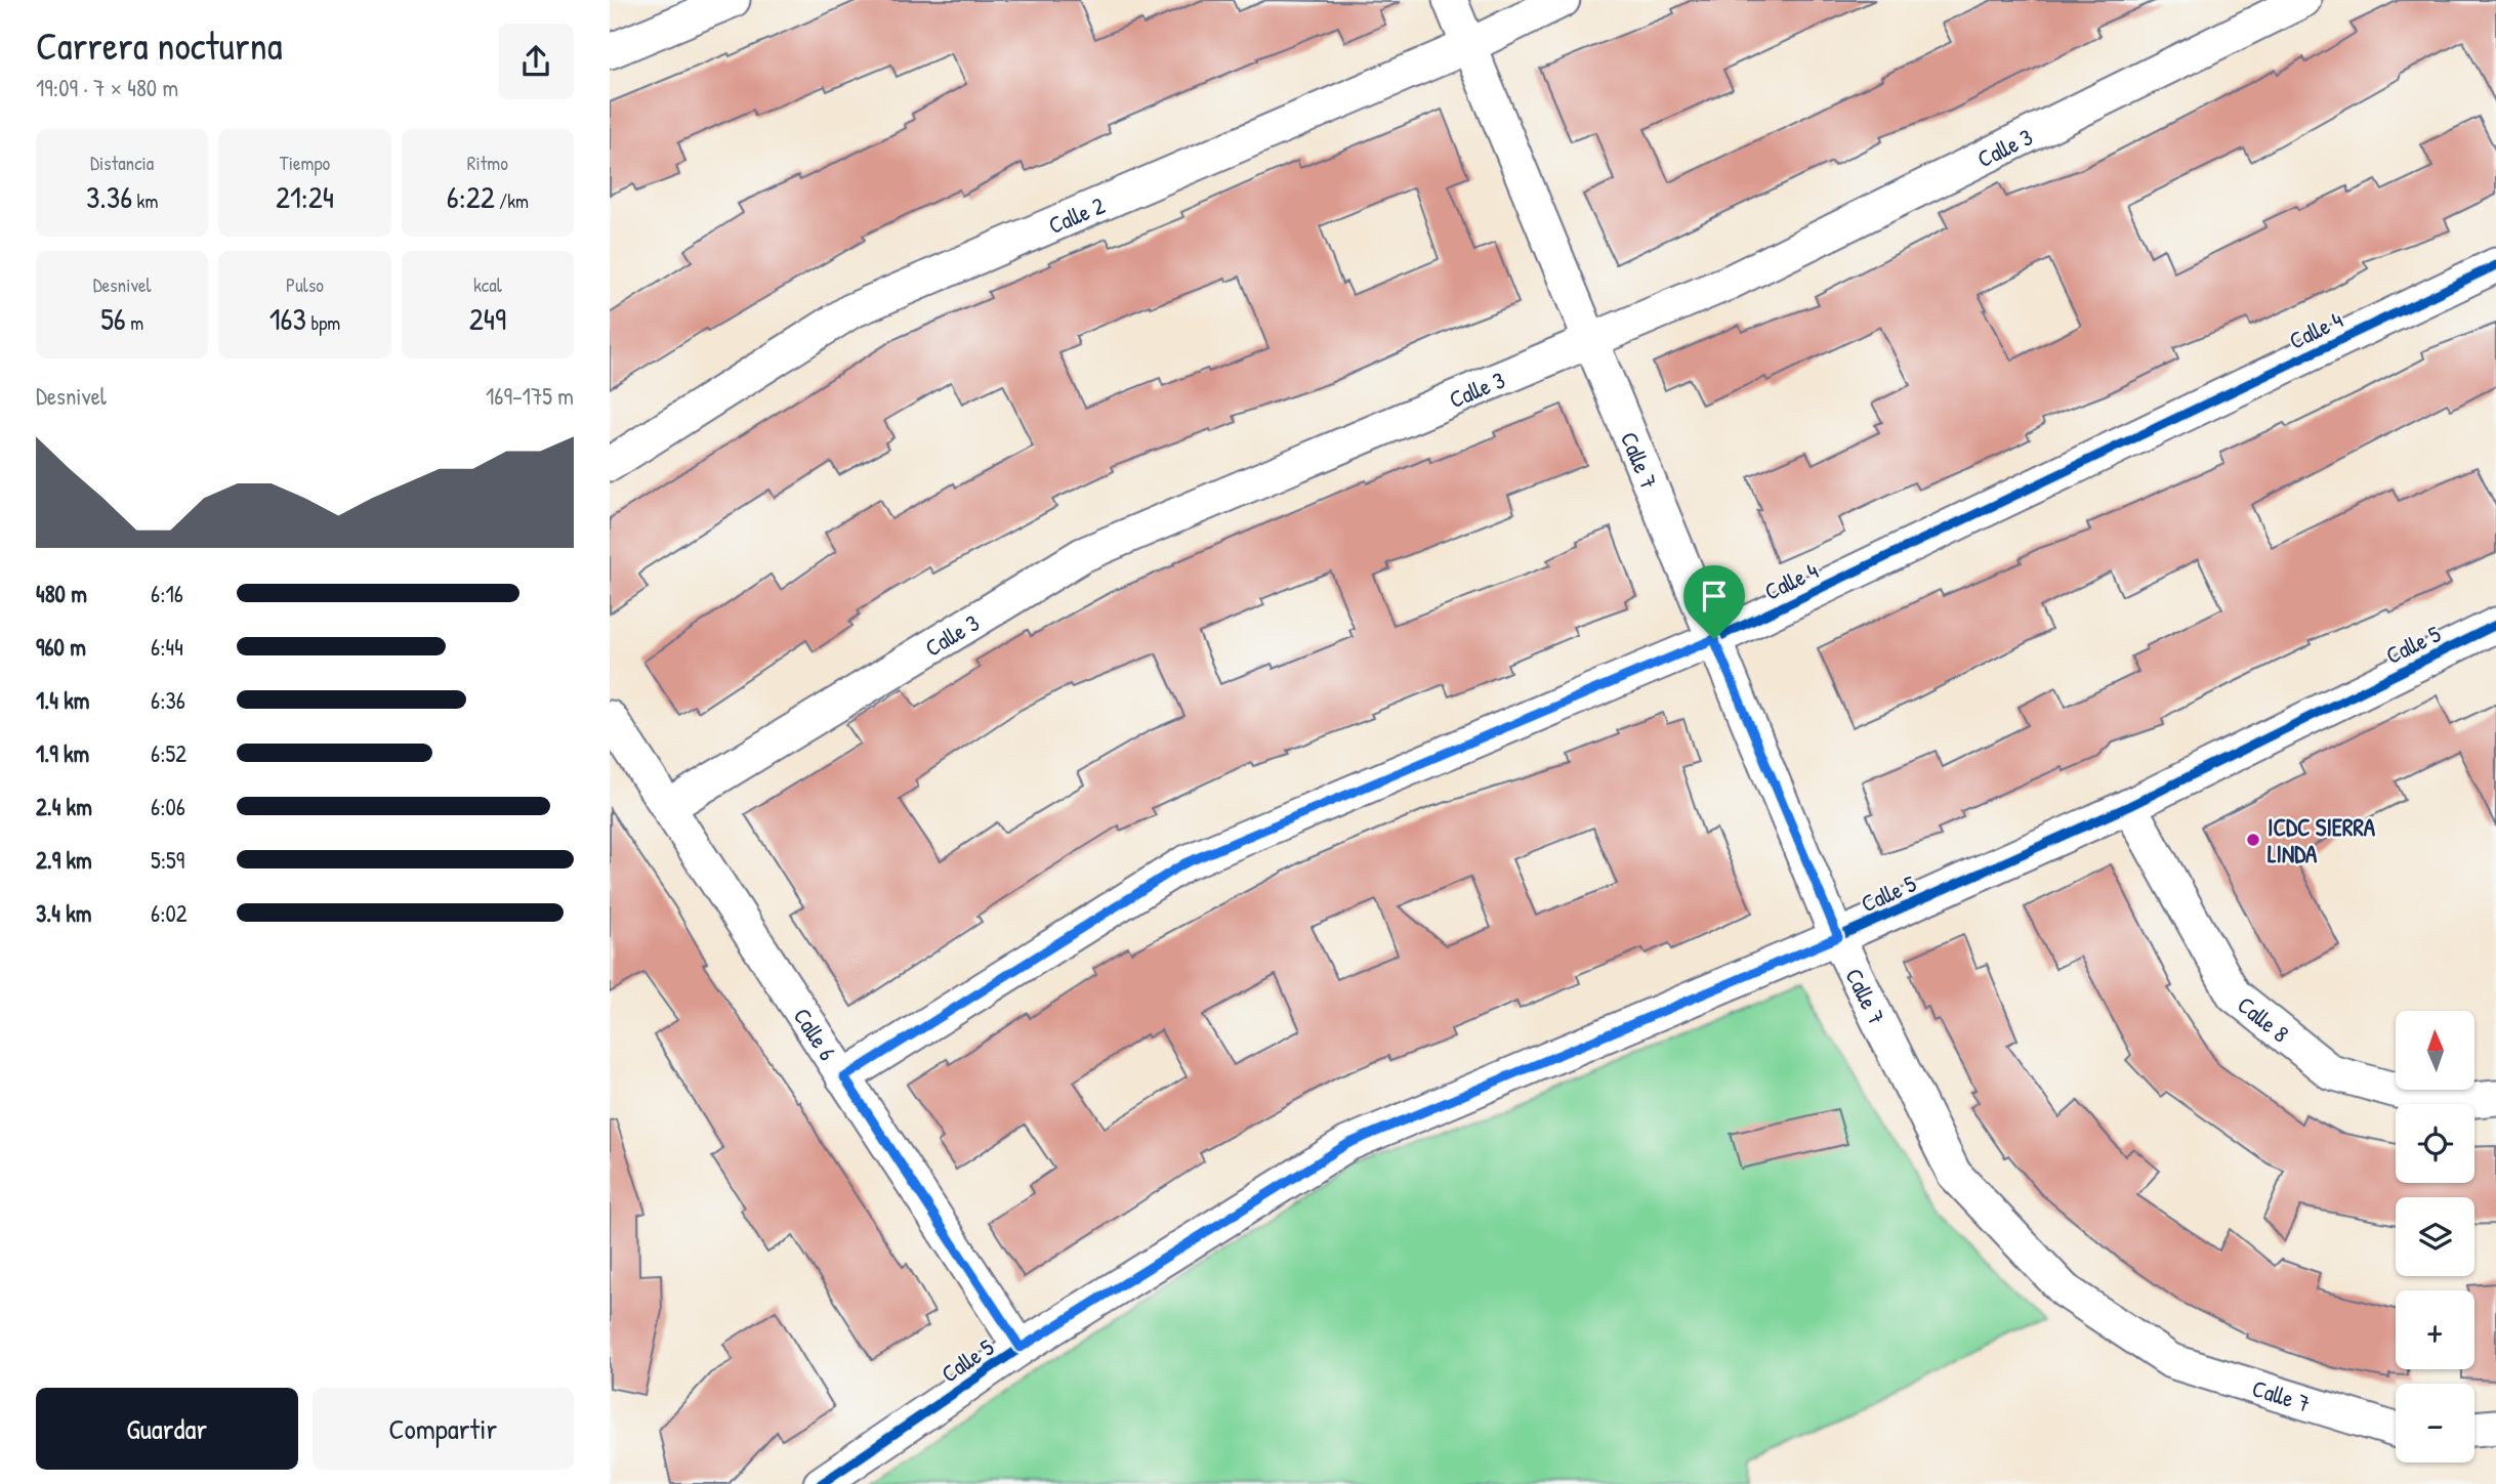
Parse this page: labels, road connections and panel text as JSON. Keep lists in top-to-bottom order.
{
  "streets": {
    "street": [
      "Calle 3",
      "Calle 2",
      "Calle 4",
      "Calle 7",
      "Calle 5",
      "Calle 8",
      "Calle 6"
    ]
  },
  "crossings": [
    ["Calle 3", "Calle 7"],
    ["Calle 3", "Calle 6"],
    ["Calle 2", "Calle 7"],
    ["Calle 4", "Calle 7"],
    ["Calle 4", "Calle 6"],
    ["Calle 7", "Calle 5"],
    ["Calle 5", "Calle 8"],
    ["Calle 5", "Calle 6"]
  ],
  "places": ["ICDC SIERRA LINDA"],
  "north": "top",
  "page": {
    "heading": ["Carrera nocturna", "19:09 · 7 × 480 m"],
    "stats": [
      ["Distancia", "3.36 km"],
      ["Tiempo", "21:24"],
      ["Ritmo", "6:22 /km"],
      ["Desnivel", "56 m"],
      ["Pulso", "163 bpm"],
      ["kcal", "249"]
    ],
    "chart": ["Desnivel", "169–175 m"],
    "list": [
      {
        "name": "480 m",
        "note": "6:16"
      },
      {
        "name": "960 m",
        "note": "6:44"
      },
      {
        "name": "1.4 km",
        "note": "6:36"
      },
      {
        "name": "1.9 km",
        "note": "6:52"
      },
      {
        "name": "2.4 km",
        "note": "6:06"
      },
      {
        "name": "2.9 km",
        "note": "5:59"
      },
      {
        "name": "3.4 km",
        "note": "6:02"
      }
    ],
    "map_buttons": ["+", "−"],
    "buttons": ["Guardar", "Compartir"]
  }
}
